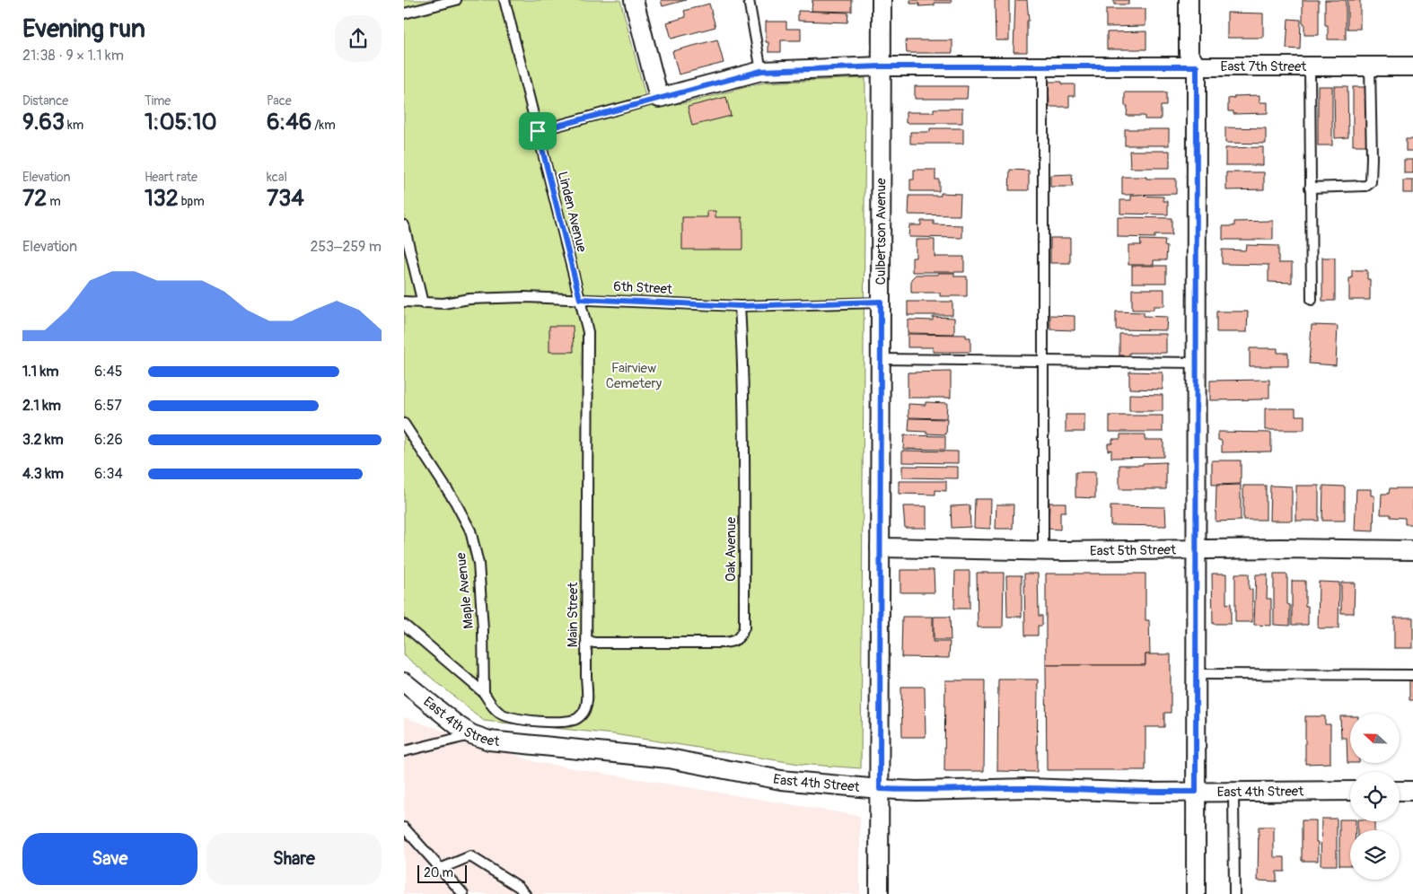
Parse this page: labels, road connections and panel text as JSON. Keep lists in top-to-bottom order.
{
  "streets": {
    "street": [
      "East 7th Street",
      "Culbertson Avenue",
      "East 5th Street",
      "East 4th Street"
    ],
    "lane": [
      "Linden Avenue",
      "6th Street",
      "Oak Avenue",
      "Maple Avenue",
      "Main Street"
    ]
  },
  "crossings": [
    ["East 7th Street", "Culbertson Avenue"],
    ["Linden Avenue", "6th Street"],
    ["Linden Avenue", "Main Street"],
    ["Culbertson Avenue", "6th Street"],
    ["Culbertson Avenue", "East 5th Street"],
    ["Culbertson Avenue", "East 4th Street"],
    ["6th Street", "Oak Avenue"],
    ["6th Street", "Main Street"],
    ["Oak Avenue", "Main Street"],
    ["Maple Avenue", "Main Street"]
  ],
  "parks": ["Fairview Cemetery"],
  "scale_bar": "20 m",
  "north": "left",
  "page": {
    "heading": ["Evening run", "21:38 · 9 × 1.1 km"],
    "stats": [
      ["Distance", "9.63 km"],
      ["Time", "1:05:10"],
      ["Pace", "6:46 /km"],
      ["Elevation", "72 m"],
      ["Heart rate", "132 bpm"],
      ["kcal", "734"]
    ],
    "chart": ["Elevation", "253–259 m"],
    "list": [
      {
        "name": "1.1 km",
        "note": "6:45"
      },
      {
        "name": "2.1 km",
        "note": "6:57"
      },
      {
        "name": "3.2 km",
        "note": "6:26"
      },
      {
        "name": "4.3 km",
        "note": "6:34"
      }
    ],
    "buttons": ["Save", "Share"],
    "scale": "20 m"
  }
}
